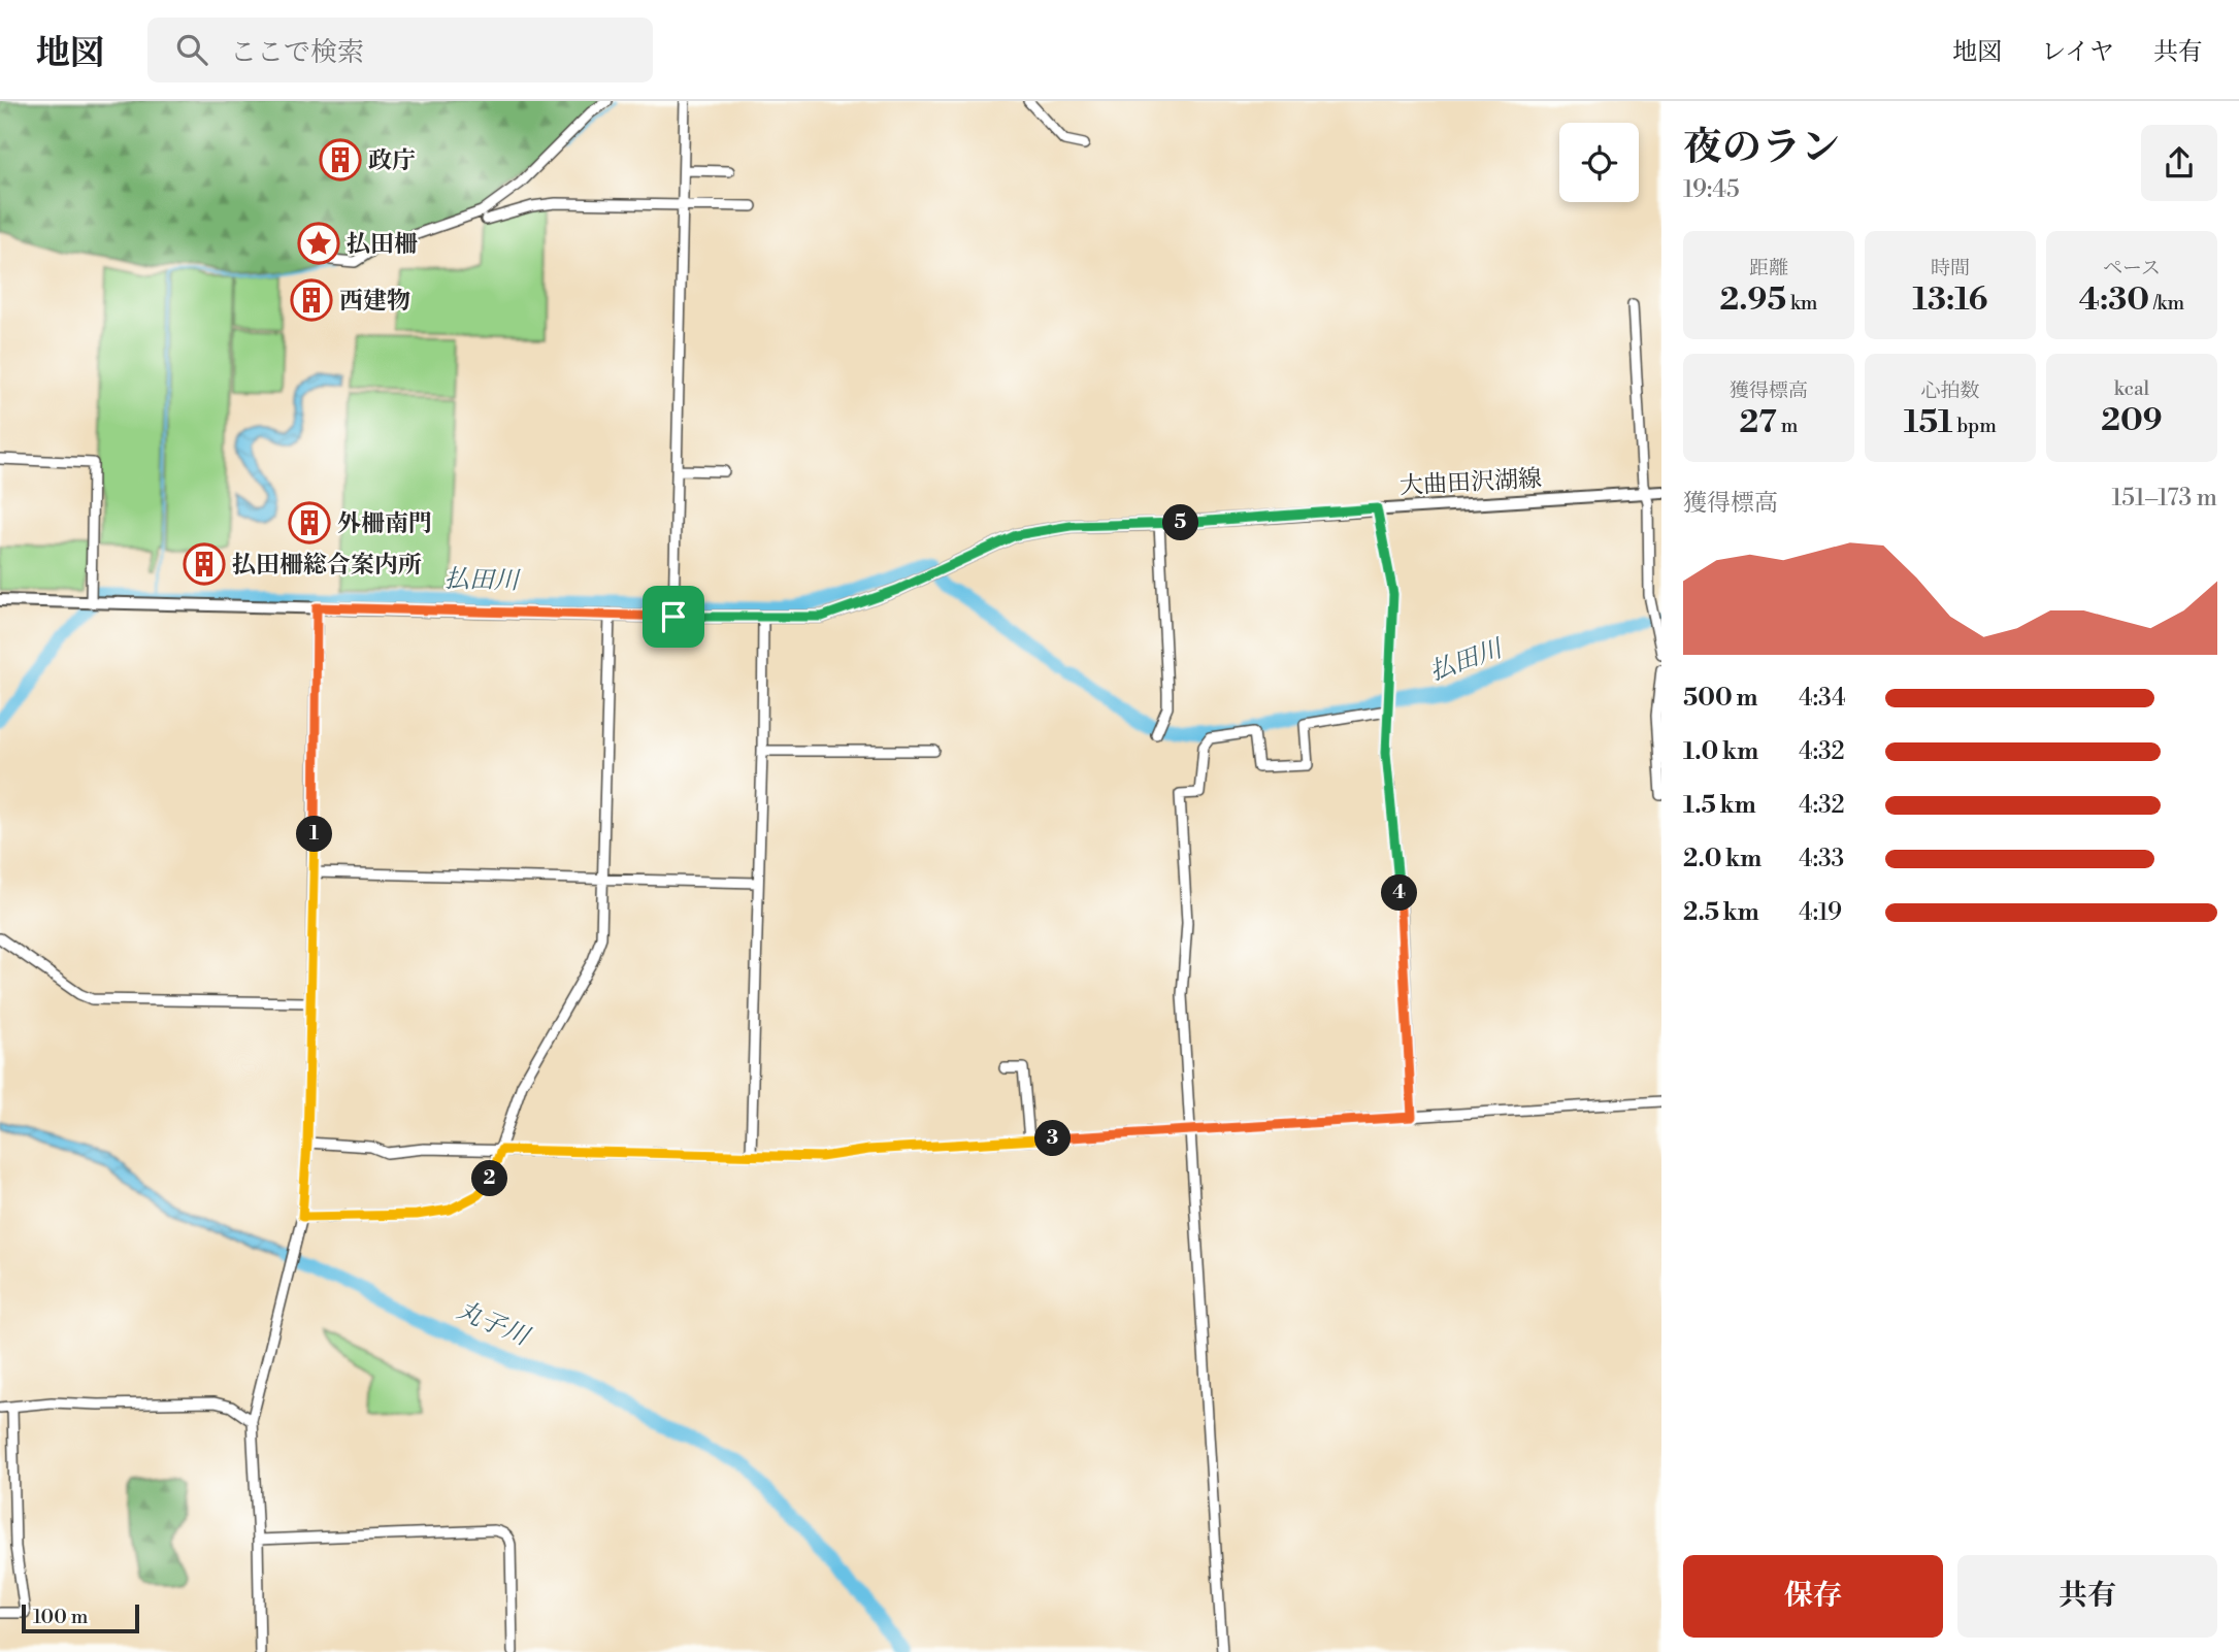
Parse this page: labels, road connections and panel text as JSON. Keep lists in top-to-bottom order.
{
  "streets": {
    "main road": ["大曲田沢湖線"]
  },
  "water": ["払田川", "丸子川"],
  "places": {
    "building": [
      "政庁",
      "西建物",
      "外柵南門",
      "払田柵総合案内所"
    ],
    "place": ["払田柵"]
  },
  "scale_bar": "100 m",
  "page": {
    "header": "地図",
    "search": "ここで検索",
    "nav": ["地図", "レイヤ", "共有"],
    "heading": ["夜のラン", "19:45"],
    "stats": [
      ["距離", "2.95 km"],
      ["時間", "13:16"],
      ["ペース", "4:30 /km"],
      ["獲得標高", "27 m"],
      ["心拍数", "151 bpm"],
      ["kcal", "209"]
    ],
    "chart": ["獲得標高", "151–173 m"],
    "pins": [
      "5",
      "1",
      "4",
      "3",
      "2"
    ],
    "list": [
      {
        "name": "500 m",
        "note": "4:34"
      },
      {
        "name": "1.0 km",
        "note": "4:32"
      },
      {
        "name": "1.5 km",
        "note": "4:32"
      },
      {
        "name": "2.0 km",
        "note": "4:33"
      },
      {
        "name": "2.5 km",
        "note": "4:19"
      }
    ],
    "buttons": ["保存", "共有"],
    "scale": "100 m"
  }
}
